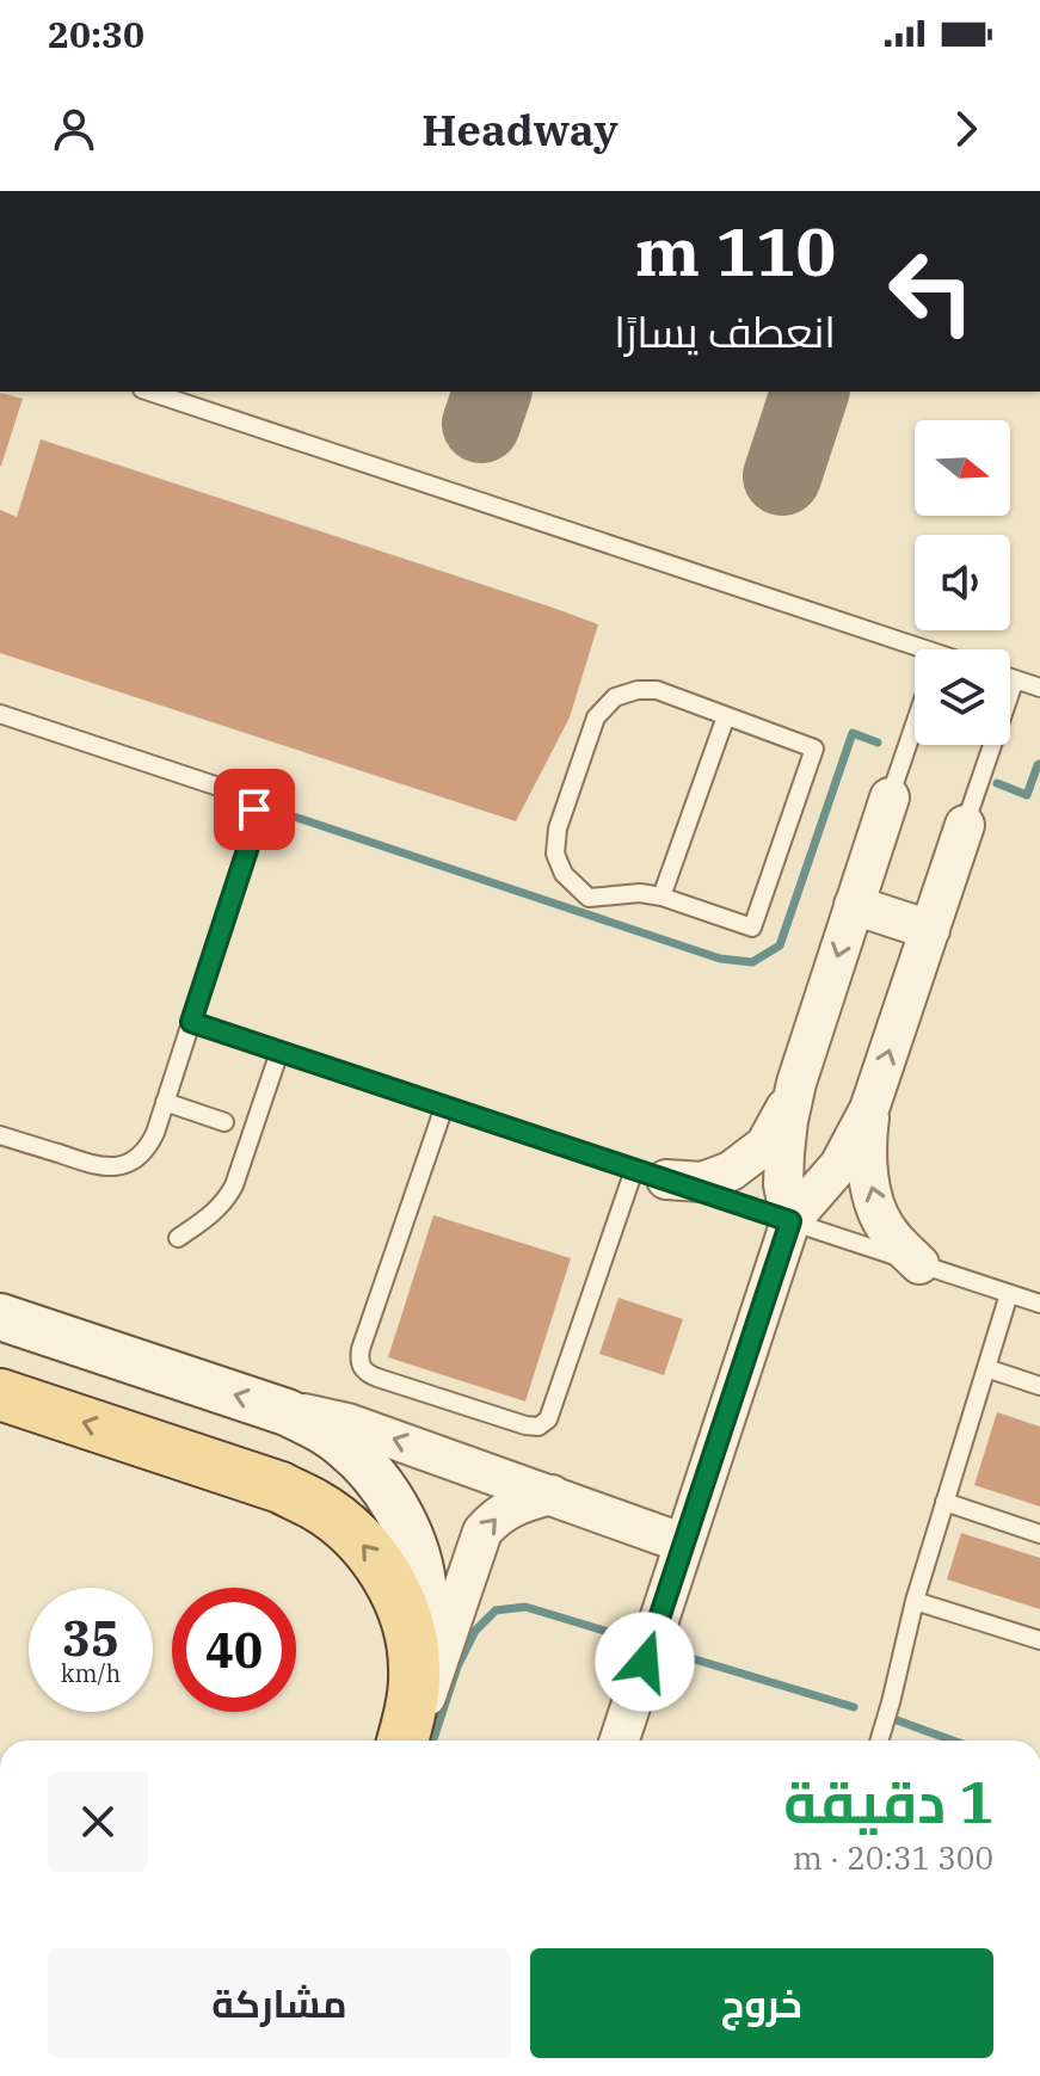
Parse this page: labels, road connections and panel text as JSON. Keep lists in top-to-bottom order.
{
  "north": "right",
  "page": {
    "status": "20:30",
    "header": "Headway",
    "turn": ["110 m", "انعطف يسارًا"],
    "speed": "35 km/h",
    "limit": "40",
    "heading": ["1 دقيقة", "300 m · 20:31"],
    "buttons": ["خروج", "مشاركة"]
  }
}
